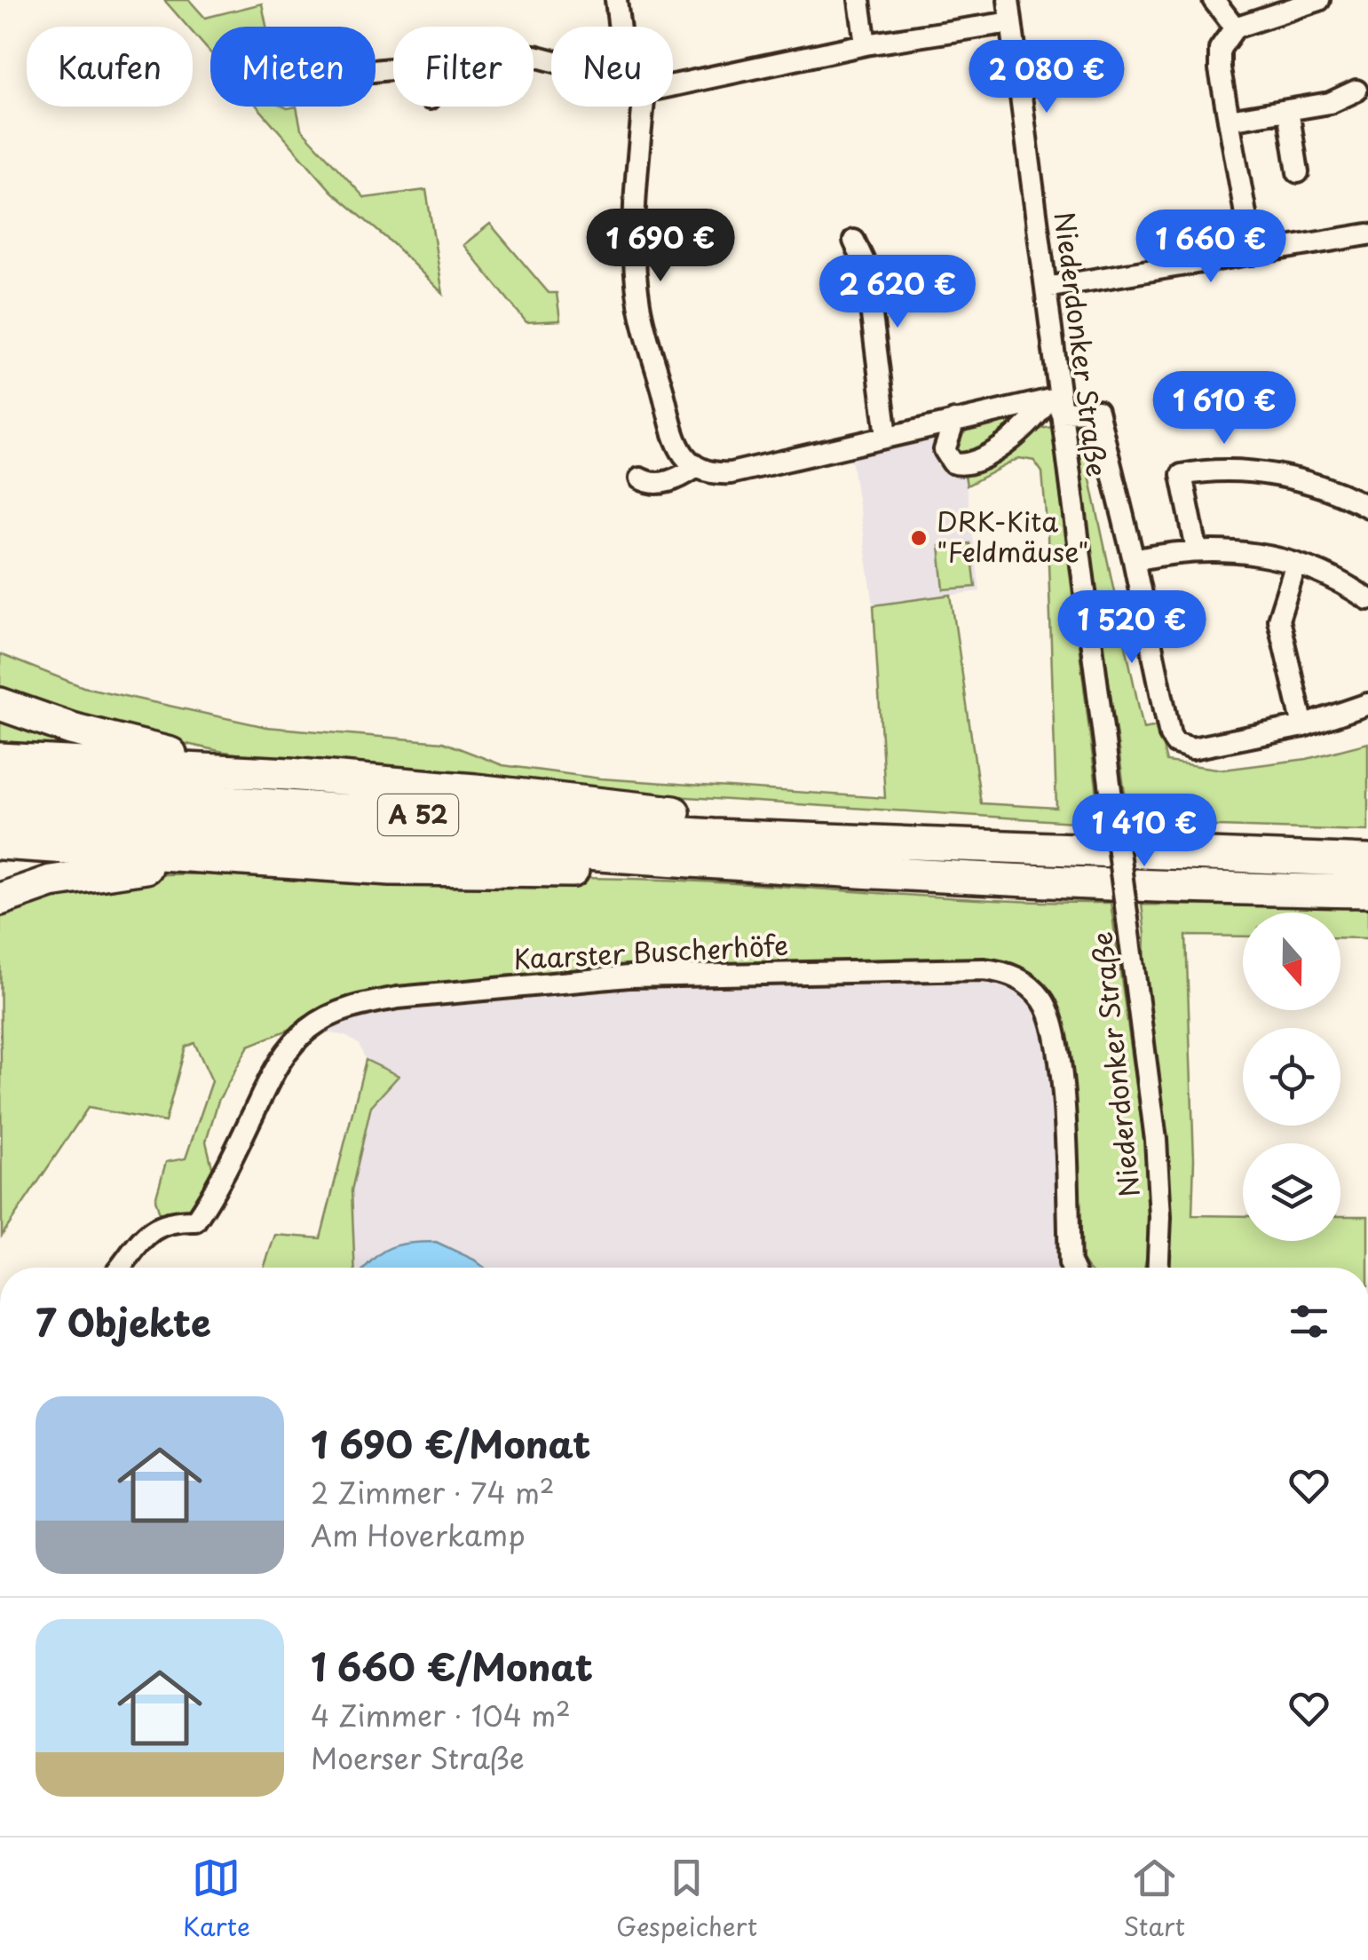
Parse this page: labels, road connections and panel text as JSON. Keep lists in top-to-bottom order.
{
  "streets": {
    "highway": ["A 52"],
    "street": ["Niederdonker Straße", "Kaarster Buscherhöfe"]
  },
  "places": ["DRK-Kita \"Feldmäuse\""],
  "north": "bottom",
  "page": {
    "chip": [
      "Kaufen",
      "Mieten",
      "Filter",
      "Neu"
    ],
    "price": [
      "2 080 €",
      "1 690 €",
      "1 660 €",
      "2 620 €",
      "1 610 €",
      "1 520 €",
      "1 410 €"
    ],
    "heading": "7 Objekte",
    "list": [
      {
        "name": "1 690 €/Monat",
        "note": "2 Zimmer · 74 m² · Am Hoverkamp"
      },
      {
        "name": "1 660 €/Monat",
        "note": "4 Zimmer · 104 m² · Moerser Straße"
      }
    ],
    "tabs": ["Karte", "Gespeichert", "Start"]
  }
}
